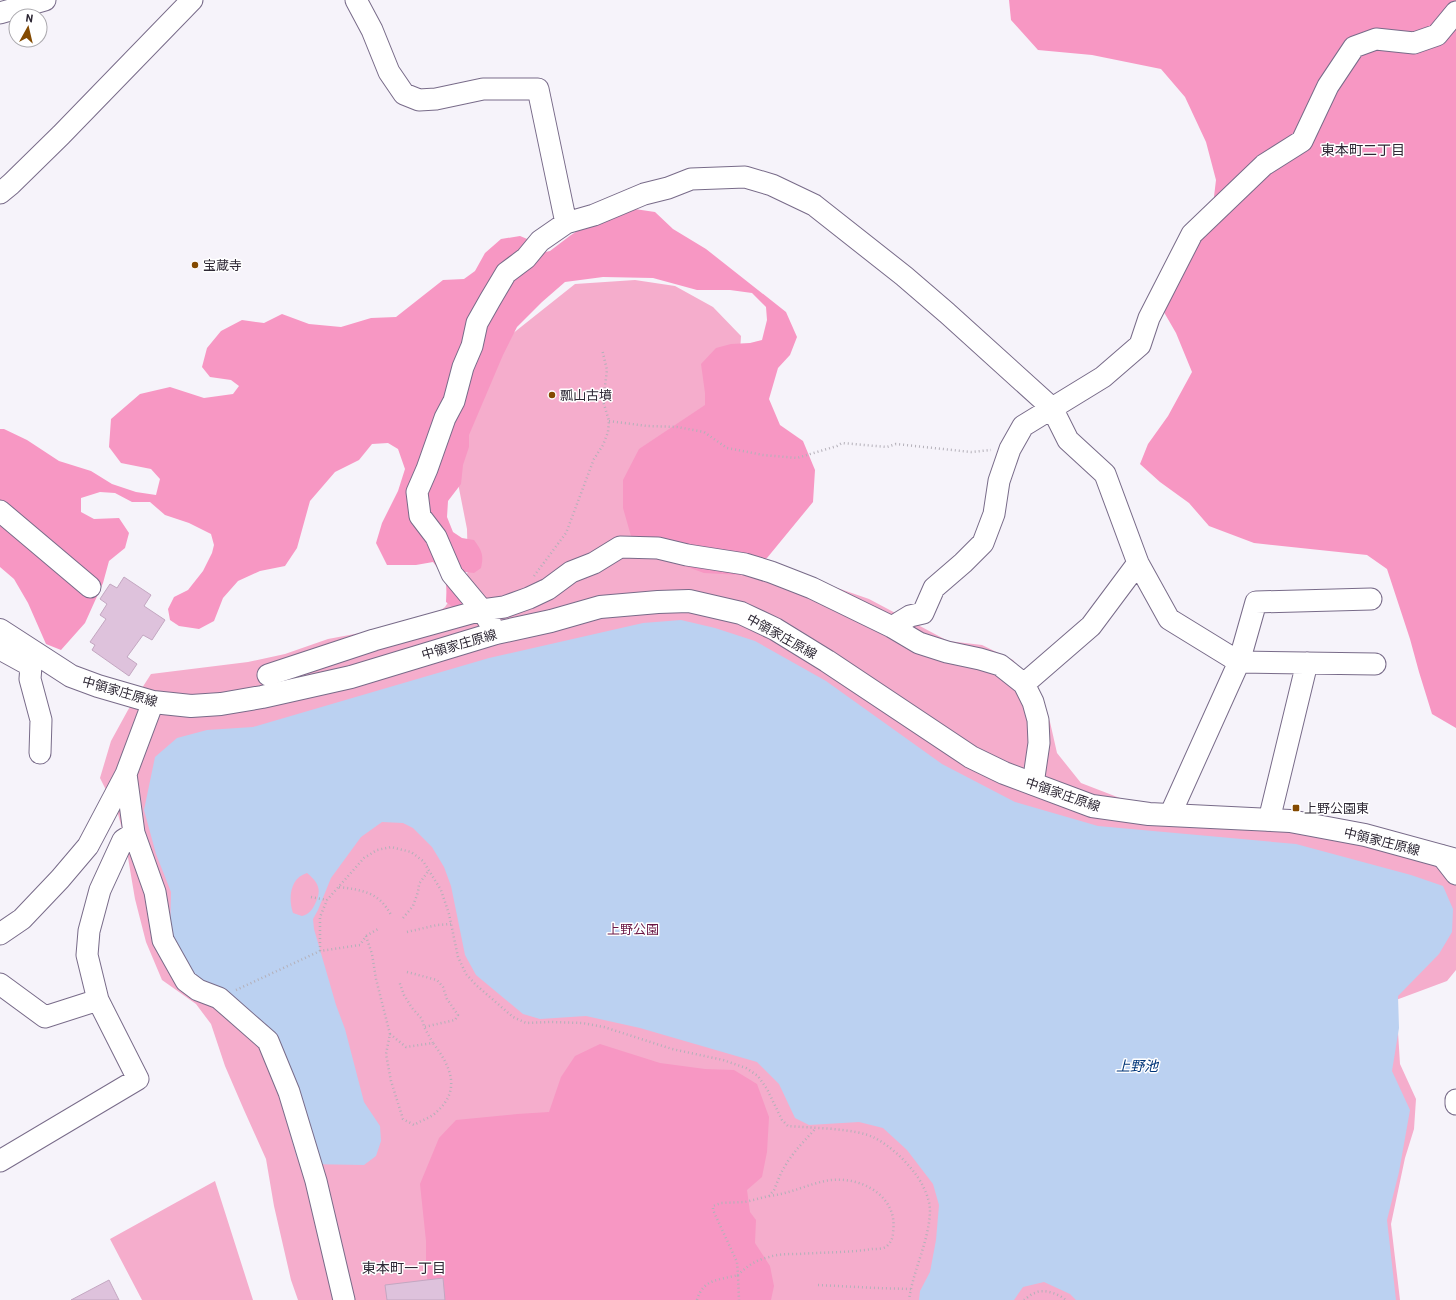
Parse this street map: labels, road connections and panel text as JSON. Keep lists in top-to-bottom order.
{
  "streets": {
    "main road": ["中領家庄原線"]
  },
  "districts": ["東本町二丁目", "東本町一丁目"],
  "water": ["上野池"],
  "parks": ["上野公園"],
  "places": {
    "other": ["宝蔵寺", "瓢山古墳"],
    "transit": ["上野公園東"]
  },
  "north": "top"
}
